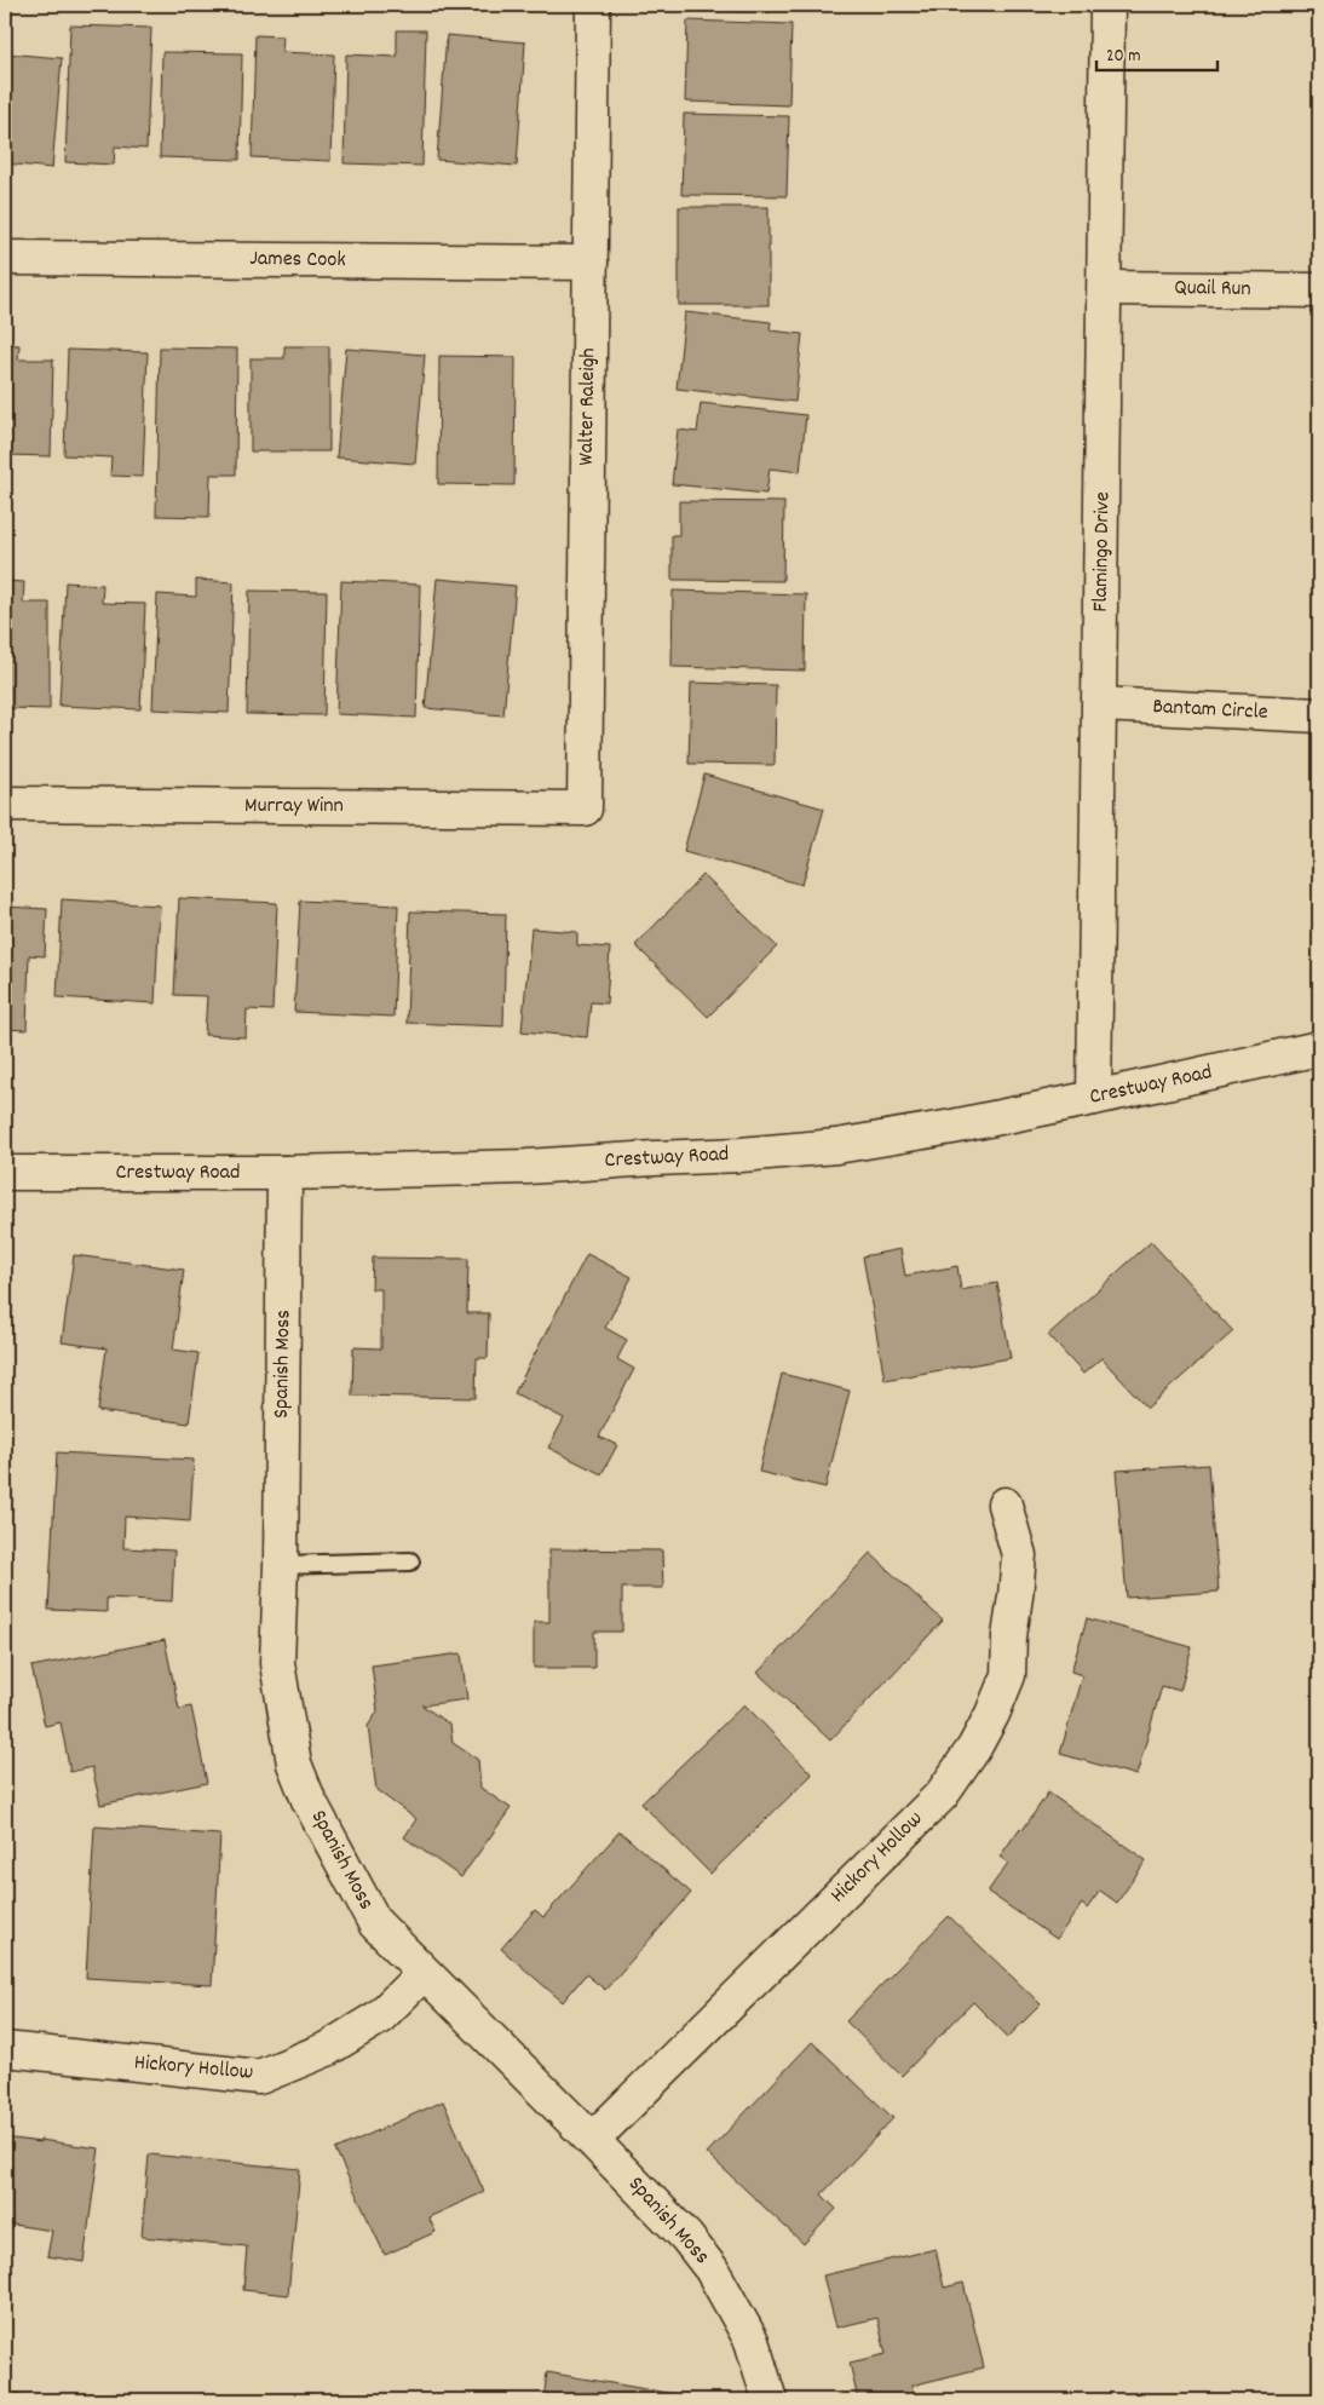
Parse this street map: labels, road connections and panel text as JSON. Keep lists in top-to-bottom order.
{
  "streets": {
    "street": [
      "James Cook",
      "Quail Run",
      "Walter Raleigh",
      "Flamingo Drive",
      "Bantam Circle",
      "Murray Winn",
      "Crestway Road",
      "Spanish Moss",
      "Hickory Hollow"
    ]
  },
  "crossings": [
    ["James Cook", "Walter Raleigh"],
    ["Quail Run", "Flamingo Drive"],
    ["Walter Raleigh", "Murray Winn"],
    ["Flamingo Drive", "Bantam Circle"],
    ["Flamingo Drive", "Crestway Road"],
    ["Crestway Road", "Spanish Moss"],
    ["Spanish Moss", "Hickory Hollow"]
  ],
  "scale_bar": "20 m"
}
